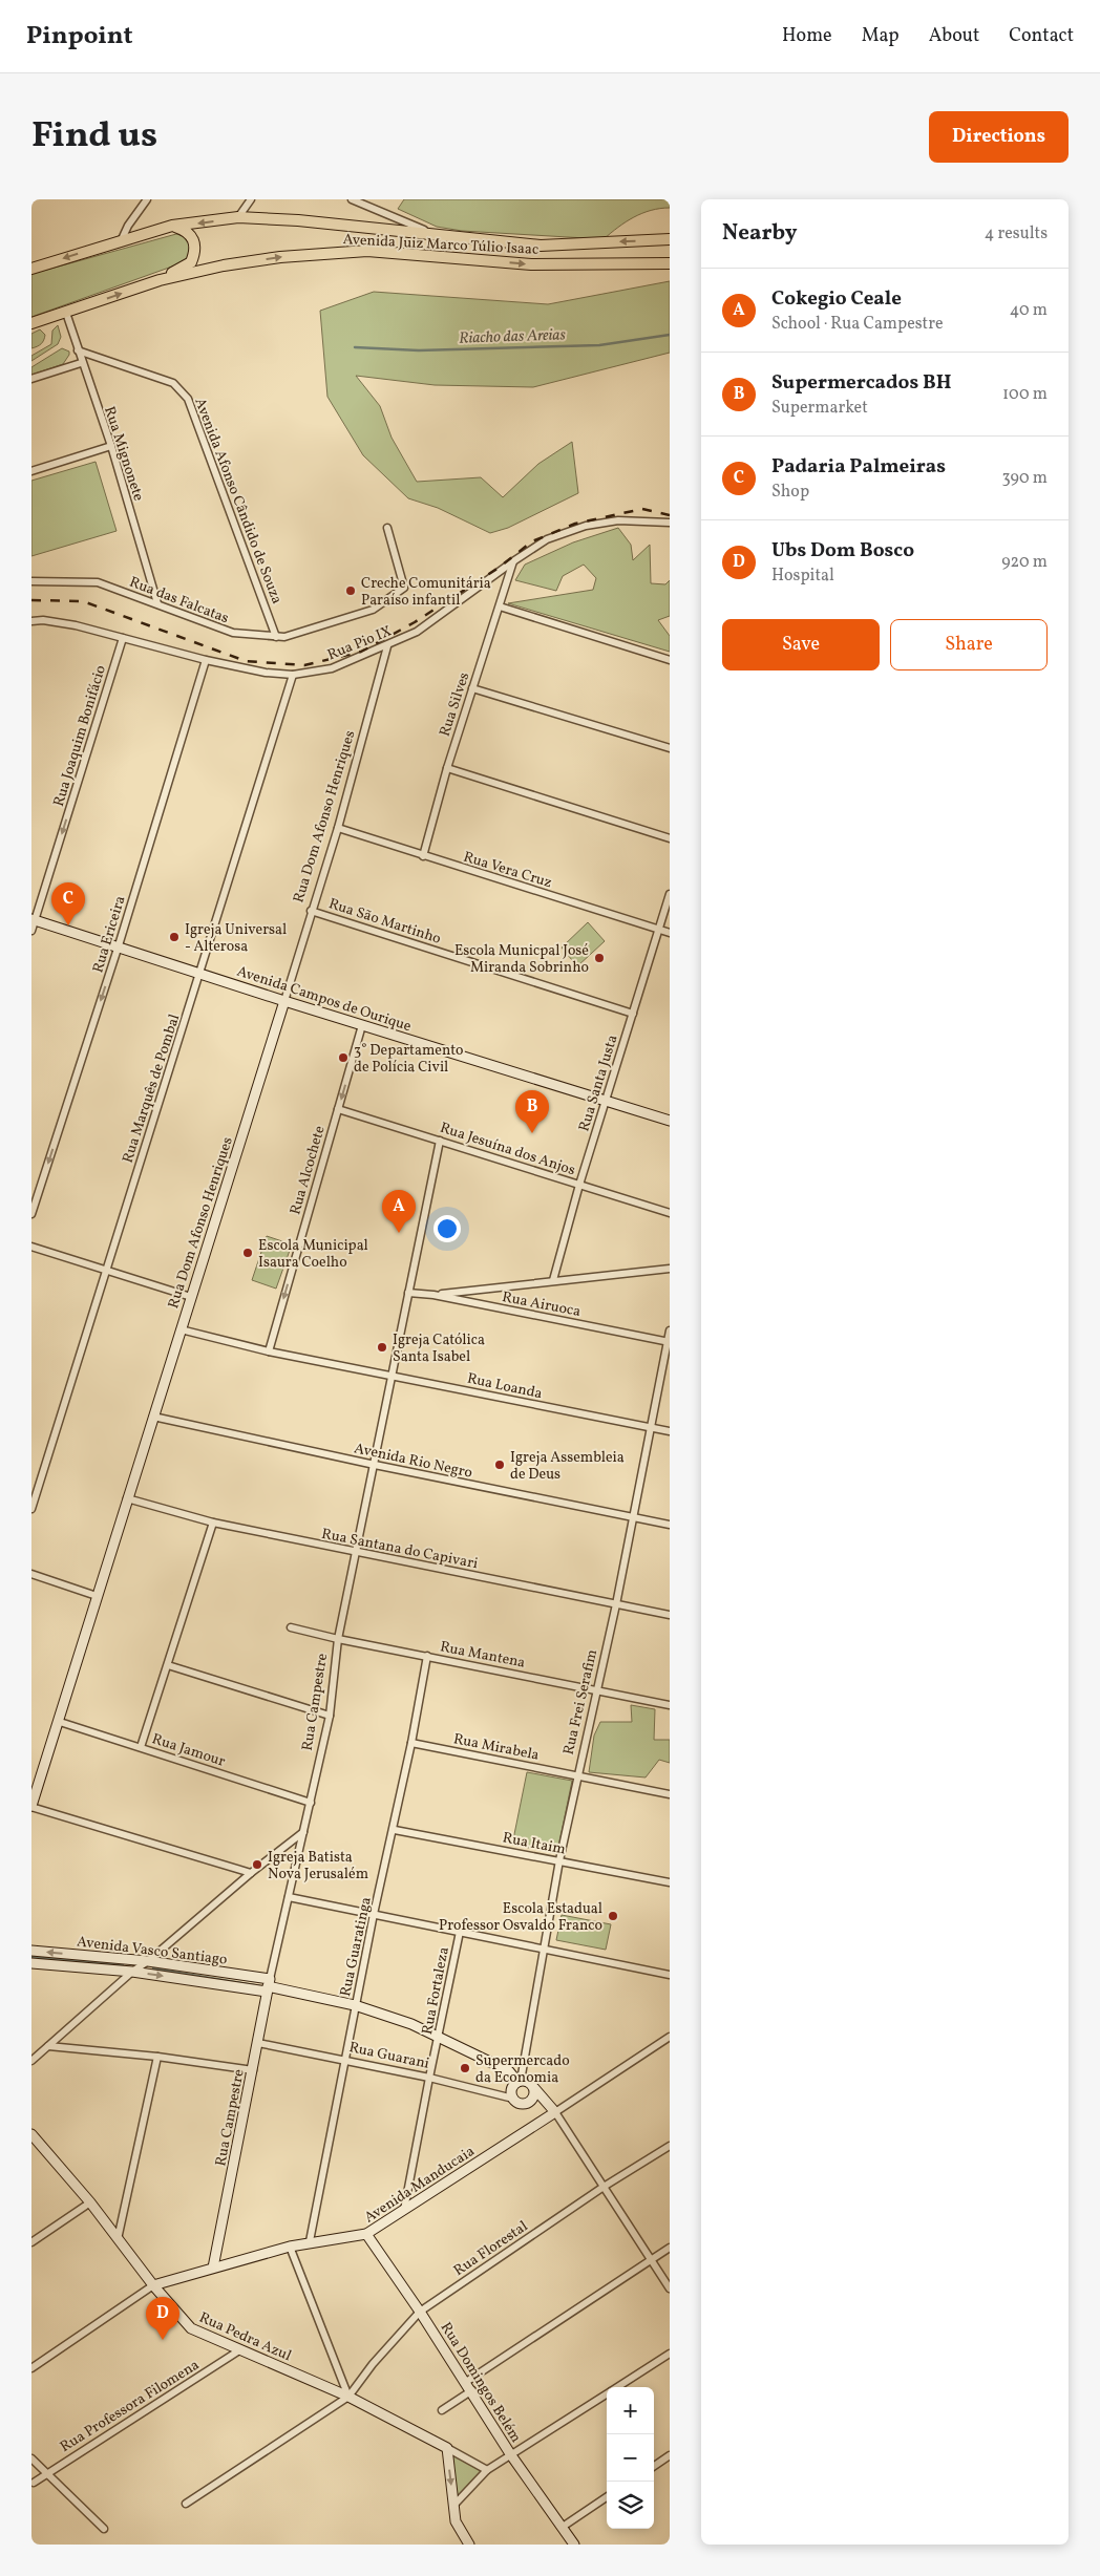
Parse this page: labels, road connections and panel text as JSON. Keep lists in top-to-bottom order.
{
  "streets": {
    "main road": ["Avenida Juiz Marco Túlio Isaac"],
    "street": [
      "Rua Mignonete",
      "Avenida Afonso Cândido de Souza",
      "Rua das Falcatas",
      "Rua Pio IX",
      "Rua Silves",
      "Rua Joaquim Bonifácio",
      "Rua Dom Afonso Henriques",
      "Rua Vera Cruz",
      "Rua São Martinho",
      "Rua Ericeira",
      "Avenida Campos de Ourique",
      "Rua Santa Justa",
      "Rua Marquês de Pombal",
      "Rua Jesuína dos Anjos",
      "Rua Alcochete",
      "Rua Airuoca",
      "Rua Loanda",
      "Avenida Rio Negro",
      "Rua Santana do Capivari",
      "Rua Mantena",
      "Rua Campestre",
      "Rua Frei Serafim",
      "Rua Mirabela",
      "Rua Jamour",
      "Rua Itaim",
      "Rua Guaratinga",
      "Avenida Vasco Santiago",
      "Rua Fortaleza",
      "Rua Guarani",
      "Avenida Manducaia",
      "Rua Florestal",
      "Rua Pedra Azul",
      "Rua Domingos Belém",
      "Rua Professora Filomena"
    ]
  },
  "crossings": [
    ["Avenida Juiz Marco Túlio Isaac", "Rua Mignonete"],
    ["Rua Mignonete", "Avenida Afonso Cândido de Souza"],
    ["Rua Mignonete", "Rua das Falcatas"],
    ["Avenida Afonso Cândido de Souza", "Rua das Falcatas"],
    ["Rua Pio IX", "Rua Silves"],
    ["Rua Pio IX", "Rua Joaquim Bonifácio"],
    ["Rua Pio IX", "Rua Dom Afonso Henriques"],
    ["Rua Pio IX", "Rua Ericeira"],
    ["Rua Pio IX", "Rua Marquês de Pombal"],
    ["Rua Silves", "Rua Vera Cruz"],
    ["Rua Joaquim Bonifácio", "Avenida Campos de Ourique"],
    ["Rua Dom Afonso Henriques", "Rua Vera Cruz"],
    ["Rua Dom Afonso Henriques", "Rua São Martinho"],
    ["Rua Dom Afonso Henriques", "Avenida Campos de Ourique"],
    ["Rua Dom Afonso Henriques", "Rua Loanda"],
    ["Rua Dom Afonso Henriques", "Avenida Rio Negro"],
    ["Rua Dom Afonso Henriques", "Rua Santana do Capivari"],
    ["Rua Dom Afonso Henriques", "Rua Jamour"],
    ["Rua Vera Cruz", "Rua Santa Justa"],
    ["Rua São Martinho", "Rua Santa Justa"],
    ["Rua Ericeira", "Avenida Campos de Ourique"],
    ["Avenida Campos de Ourique", "Rua Santa Justa"],
    ["Avenida Campos de Ourique", "Rua Marquês de Pombal"],
    ["Avenida Campos de Ourique", "Rua Alcochete"],
    ["Rua Santa Justa", "Rua Jesuína dos Anjos"],
    ["Rua Jesuína dos Anjos", "Rua Alcochete"],
    ["Rua Jesuína dos Anjos", "Rua Campestre"],
    ["Rua Alcochete", "Rua Loanda"],
    ["Rua Airuoca", "Rua Campestre"],
    ["Rua Airuoca", "Rua Frei Serafim"],
    ["Rua Loanda", "Rua Campestre"],
    ["Rua Loanda", "Rua Frei Serafim"],
    ["Avenida Rio Negro", "Rua Campestre"],
    ["Avenida Rio Negro", "Rua Frei Serafim"],
    ["Rua Santana do Capivari", "Rua Campestre"],
    ["Rua Santana do Capivari", "Rua Frei Serafim"],
    ["Rua Mantena", "Rua Campestre"],
    ["Rua Mantena", "Rua Frei Serafim"],
    ["Rua Mantena", "Rua Guaratinga"],
    ["Rua Campestre", "Rua Jamour"],
    ["Rua Campestre", "Avenida Vasco Santiago"],
    ["Rua Campestre", "Rua Guarani"],
    ["Rua Campestre", "Avenida Manducaia"],
    ["Rua Frei Serafim", "Rua Mirabela"],
    ["Rua Frei Serafim", "Rua Itaim"],
    ["Rua Frei Serafim", "Avenida Vasco Santiago"],
    ["Rua Frei Serafim", "Rua Guarani"],
    ["Rua Mirabela", "Rua Guaratinga"],
    ["Rua Itaim", "Rua Guaratinga"],
    ["Rua Guaratinga", "Avenida Vasco Santiago"],
    ["Rua Guaratinga", "Rua Guarani"],
    ["Rua Guaratinga", "Avenida Manducaia"],
    ["Avenida Vasco Santiago", "Rua Fortaleza"],
    ["Avenida Vasco Santiago", "Rua Guarani"],
    ["Rua Fortaleza", "Rua Guarani"],
    ["Rua Fortaleza", "Avenida Manducaia"],
    ["Rua Guarani", "Avenida Manducaia"],
    ["Avenida Manducaia", "Rua Pedra Azul"],
    ["Avenida Manducaia", "Rua Domingos Belém"],
    ["Rua Florestal", "Rua Pedra Azul"],
    ["Rua Florestal", "Rua Domingos Belém"],
    ["Rua Pedra Azul", "Rua Professora Filomena"]
  ],
  "one_way": ["Rua Joaquim Bonifácio", "Rua Ericeira", "Rua Alcochete"],
  "water": ["Riacho das Areias"],
  "places": [
    "Creche Comunitária Paraíso infantil",
    "Igreja Universal - Alterosa",
    "Escola Municpal José Miranda Sobrinho",
    "3° Departamento de Polícia Civil",
    "Escola Municipal Isaura Coelho",
    "Igreja Católica Santa Isabel",
    "Igreja Assembleia de Deus",
    "Igreja Batista Nova Jerusalém",
    "Escola Estadual Professor Osvaldo Franco",
    "Supermercado da Economia"
  ],
  "page": {
    "header": "Pinpoint",
    "nav": [
      "Home",
      "Map",
      "About",
      "Contact"
    ],
    "title": "Find us",
    "buttons": [
      "Directions",
      ["Save", "Share"]
    ],
    "heading": ["Nearby", "4 results"],
    "list": [
      {
        "mark": "A",
        "name": "Cokegio Ceale",
        "note": "School · Rua Campestre",
        "value": "40 m"
      },
      {
        "mark": "B",
        "name": "Supermercados BH",
        "note": "Supermarket",
        "value": "100 m"
      },
      {
        "mark": "C",
        "name": "Padaria Palmeiras",
        "note": "Shop",
        "value": "390 m"
      },
      {
        "mark": "D",
        "name": "Ubs Dom Bosco",
        "note": "Hospital",
        "value": "920 m"
      }
    ],
    "pins": [
      "C",
      "B",
      "A",
      "D"
    ],
    "map_buttons": ["+", "−"]
  }
}
